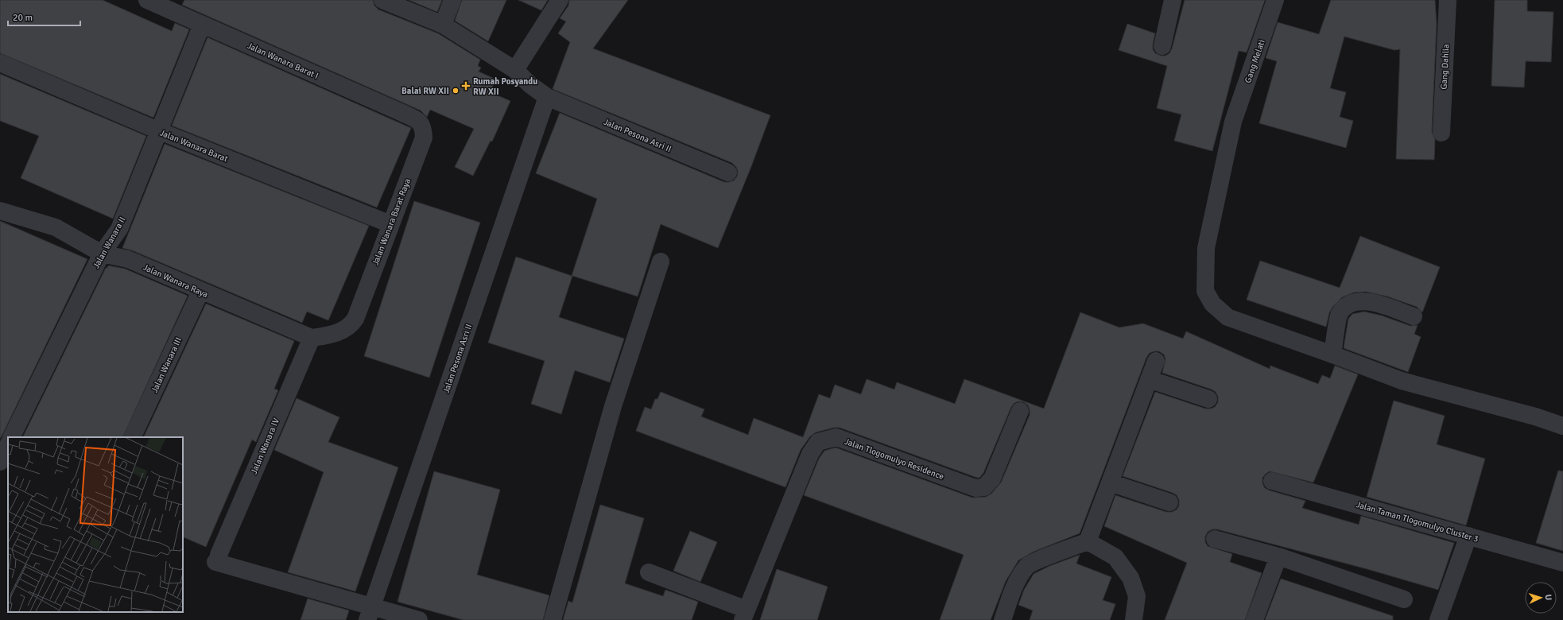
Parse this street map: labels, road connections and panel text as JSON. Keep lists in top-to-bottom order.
{
  "streets": {
    "street": [
      "Jalan Wanara Barat I",
      "Gang Melati",
      "Gang Dahlia",
      "Jalan Pesona Asri II",
      "Jalan Wanara Barat",
      "Jalan Wanara Barat Raya",
      "Jalan Wanara II",
      "Jalan Wanara Raya",
      "Jalan Wanara III",
      "Jalan Wanara IV",
      "Jalan Tlogomulyo Residence",
      "Jalan Taman Tlogomulyo Cluster 3"
    ]
  },
  "crossings": [
    ["Jalan Wanara Barat I", "Jalan Wanara Barat Raya"],
    ["Jalan Wanara Barat I", "Jalan Wanara II"],
    ["Jalan Pesona Asri II", "Jalan Wanara IV"],
    ["Jalan Wanara Barat", "Jalan Wanara Barat Raya"],
    ["Jalan Wanara Barat", "Jalan Wanara II"],
    ["Jalan Wanara Barat Raya", "Jalan Wanara Raya"],
    ["Jalan Wanara II", "Jalan Wanara Raya"],
    ["Jalan Wanara Raya", "Jalan Wanara III"],
    ["Jalan Wanara Raya", "Jalan Wanara IV"]
  ],
  "places": {
    "health": ["Rumah Posyandu RW XII"],
    "other": ["Balai RW XII"]
  },
  "scale_bar": "20 m",
  "north": "right"
}
